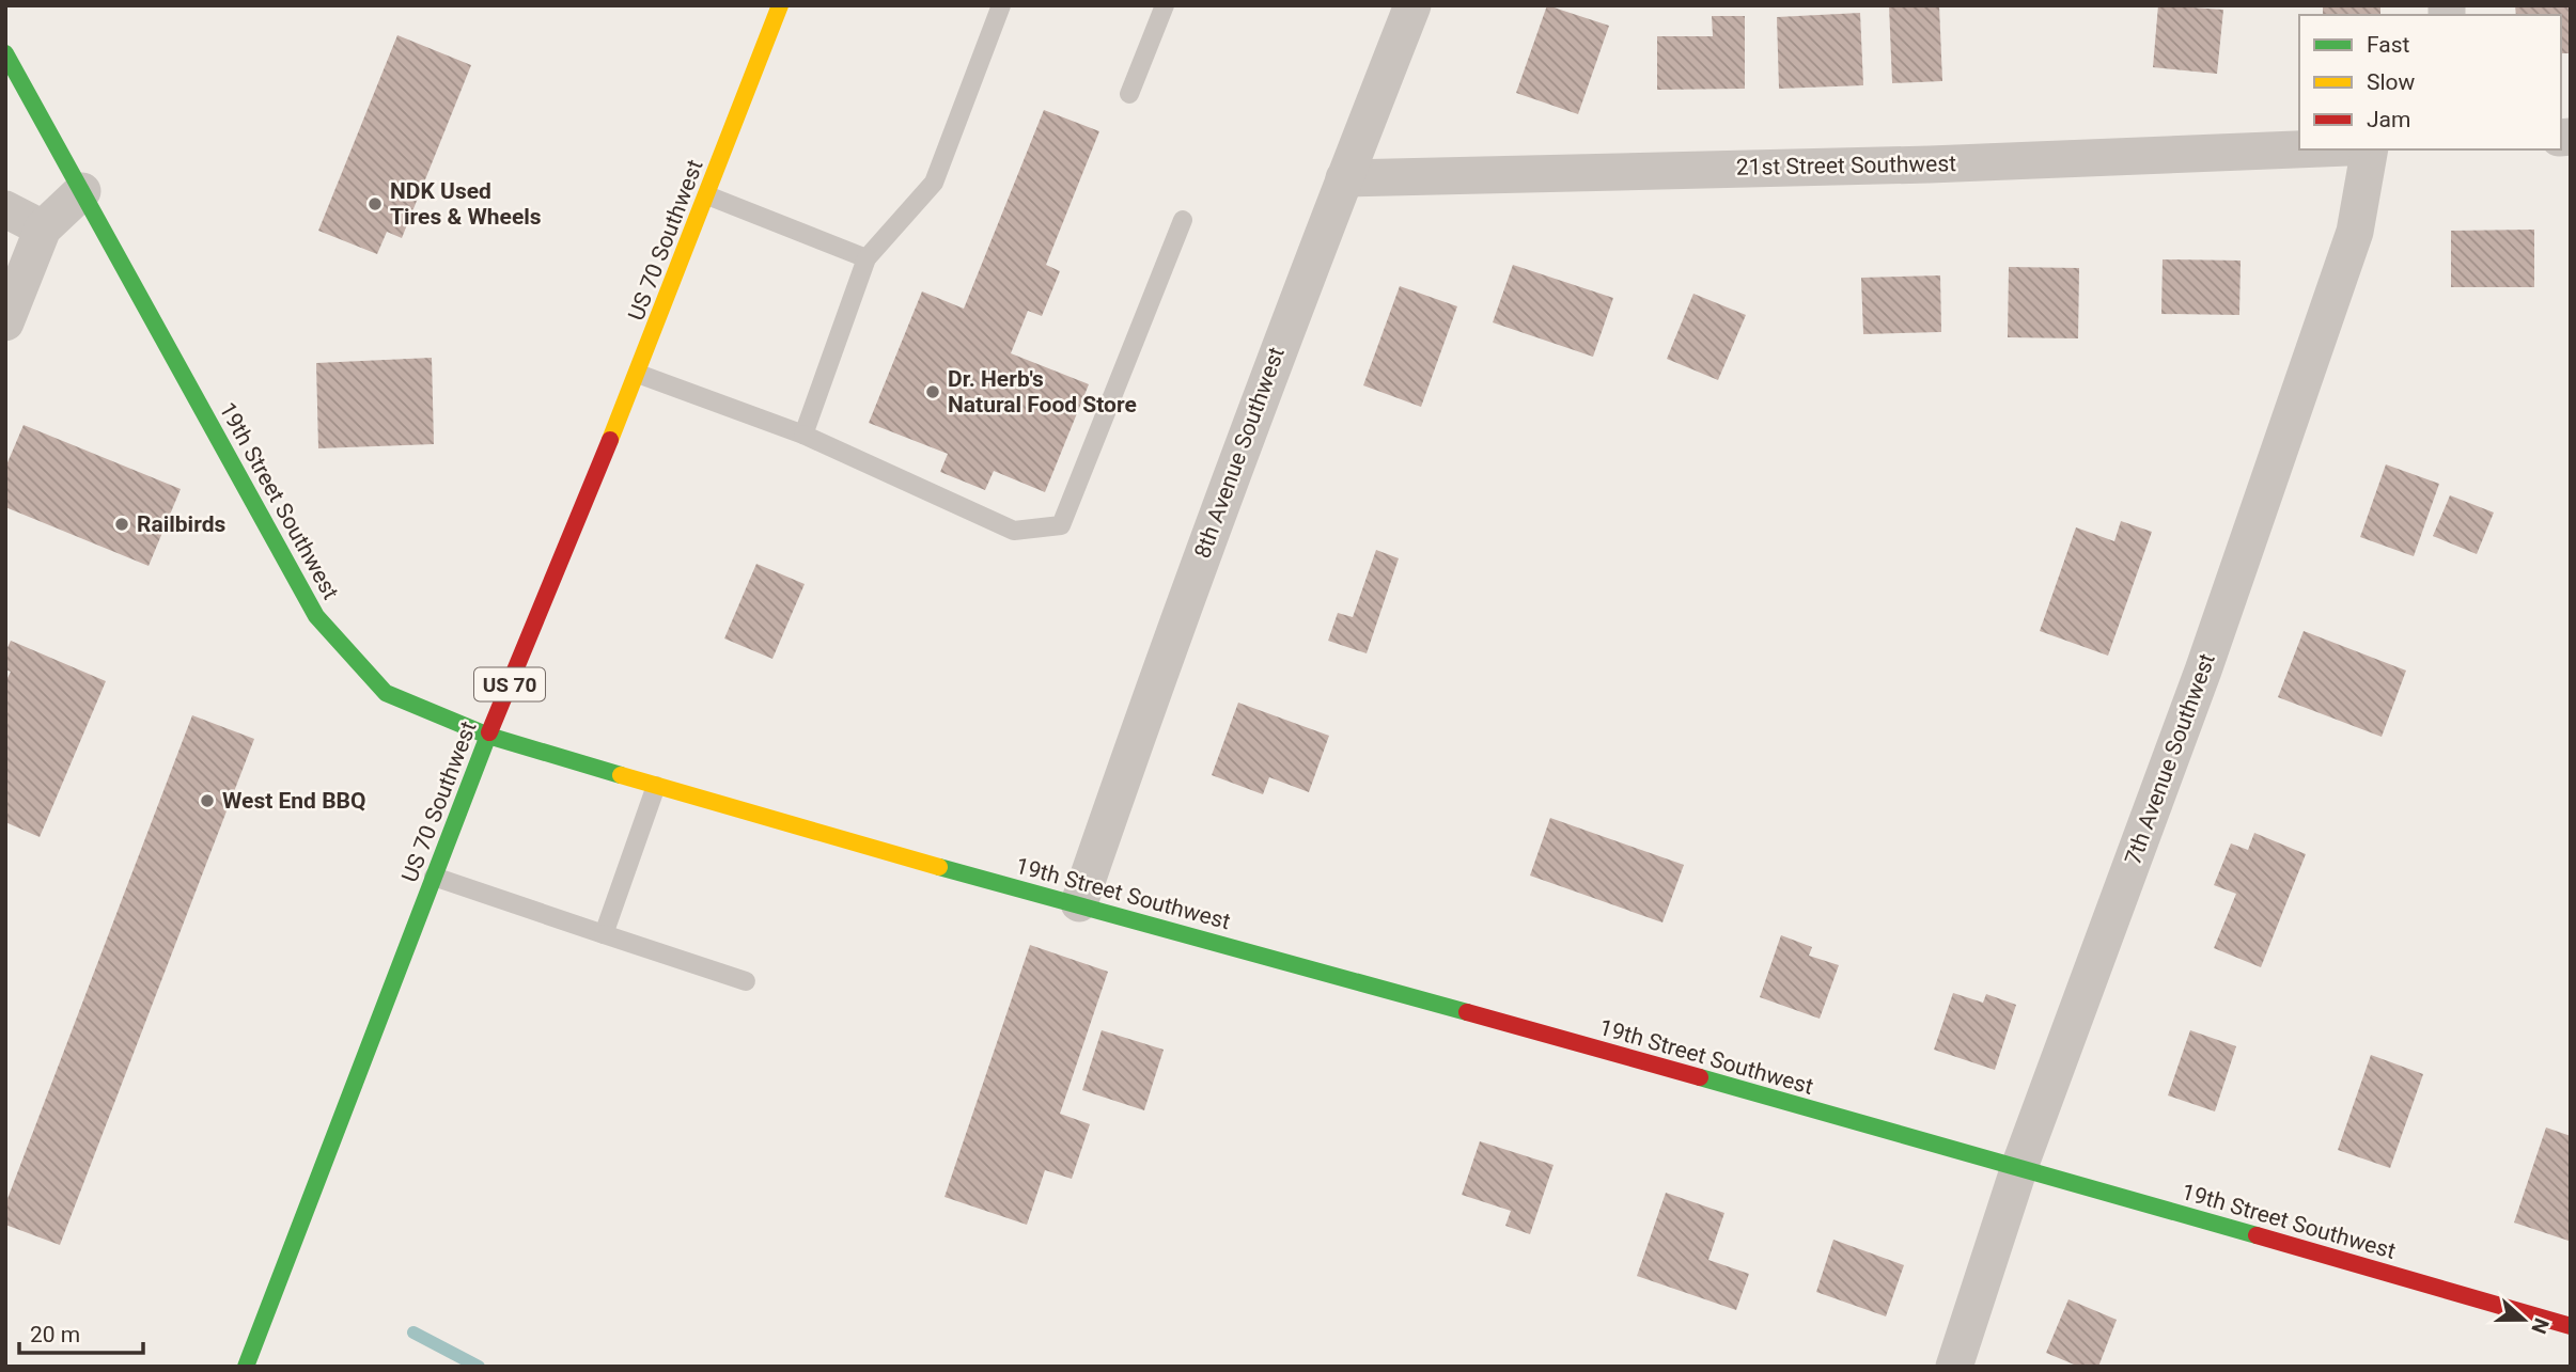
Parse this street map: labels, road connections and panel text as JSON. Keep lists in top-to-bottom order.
{
  "streets": {
    "street": [
      "21st Street Southwest",
      "US 70 Southwest",
      "8th Avenue Southwest",
      "19th Street Southwest",
      "US 70",
      "7th Avenue Southwest"
    ]
  },
  "crossings": [
    ["21st Street Southwest", "8th Avenue Southwest"],
    ["US 70 Southwest", "19th Street Southwest"],
    ["8th Avenue Southwest", "19th Street Southwest"],
    ["19th Street Southwest", "7th Avenue Southwest"]
  ],
  "places": [
    "NDK Used Tires & Wheels",
    "Dr. Herb's Natural Food Store",
    "Railbirds",
    "West End BBQ"
  ],
  "legend": ["Fast", "Slow", "Jam"],
  "scale_bar": "20 m",
  "north": "right"
}
